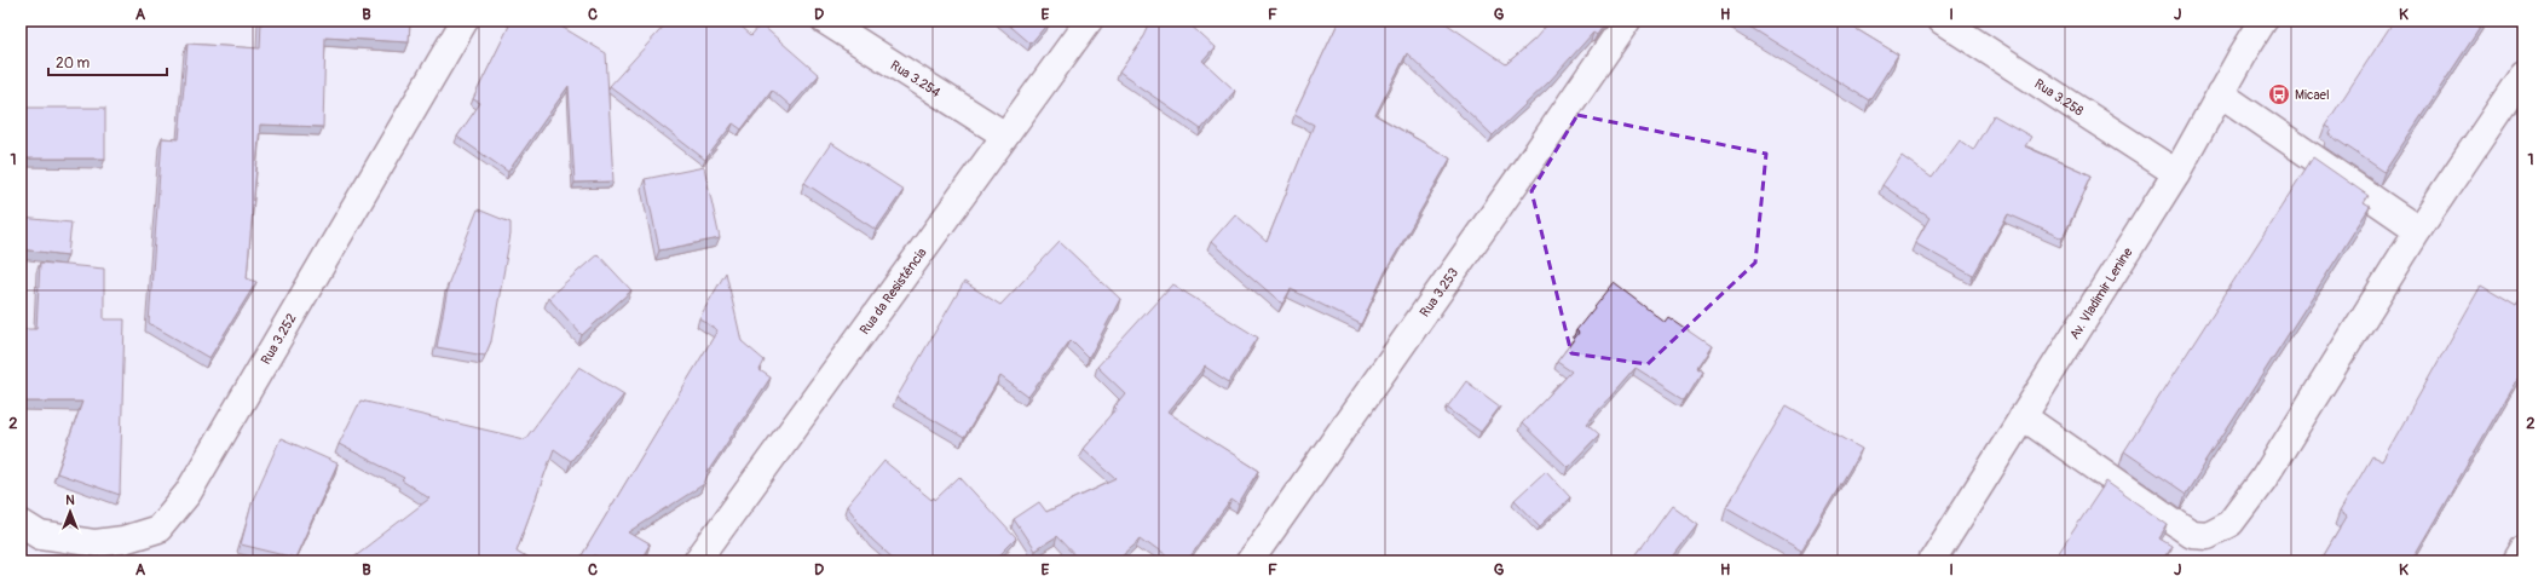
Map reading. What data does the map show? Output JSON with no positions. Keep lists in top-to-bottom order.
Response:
{
  "streets": {
    "street": [
      "Rua 3.254",
      "Rua 3.258",
      "Rua da Resistência",
      "Rua 3.253",
      "Av. Vladimir Lenine",
      "Rua 3.252"
    ]
  },
  "crossings": [
    ["Rua 3.254", "Rua da Resistência"],
    ["Rua 3.258", "Av. Vladimir Lenine"]
  ],
  "places": {
    "bus stop": ["Micael"]
  },
  "scale_bar": "20 m",
  "north": "top",
  "grid": {
    "columns": [
      "A",
      "B",
      "C",
      "D",
      "E",
      "F",
      "G",
      "H",
      "I",
      "J",
      "K"
    ],
    "rows": ["1", "2"]
  }
}
